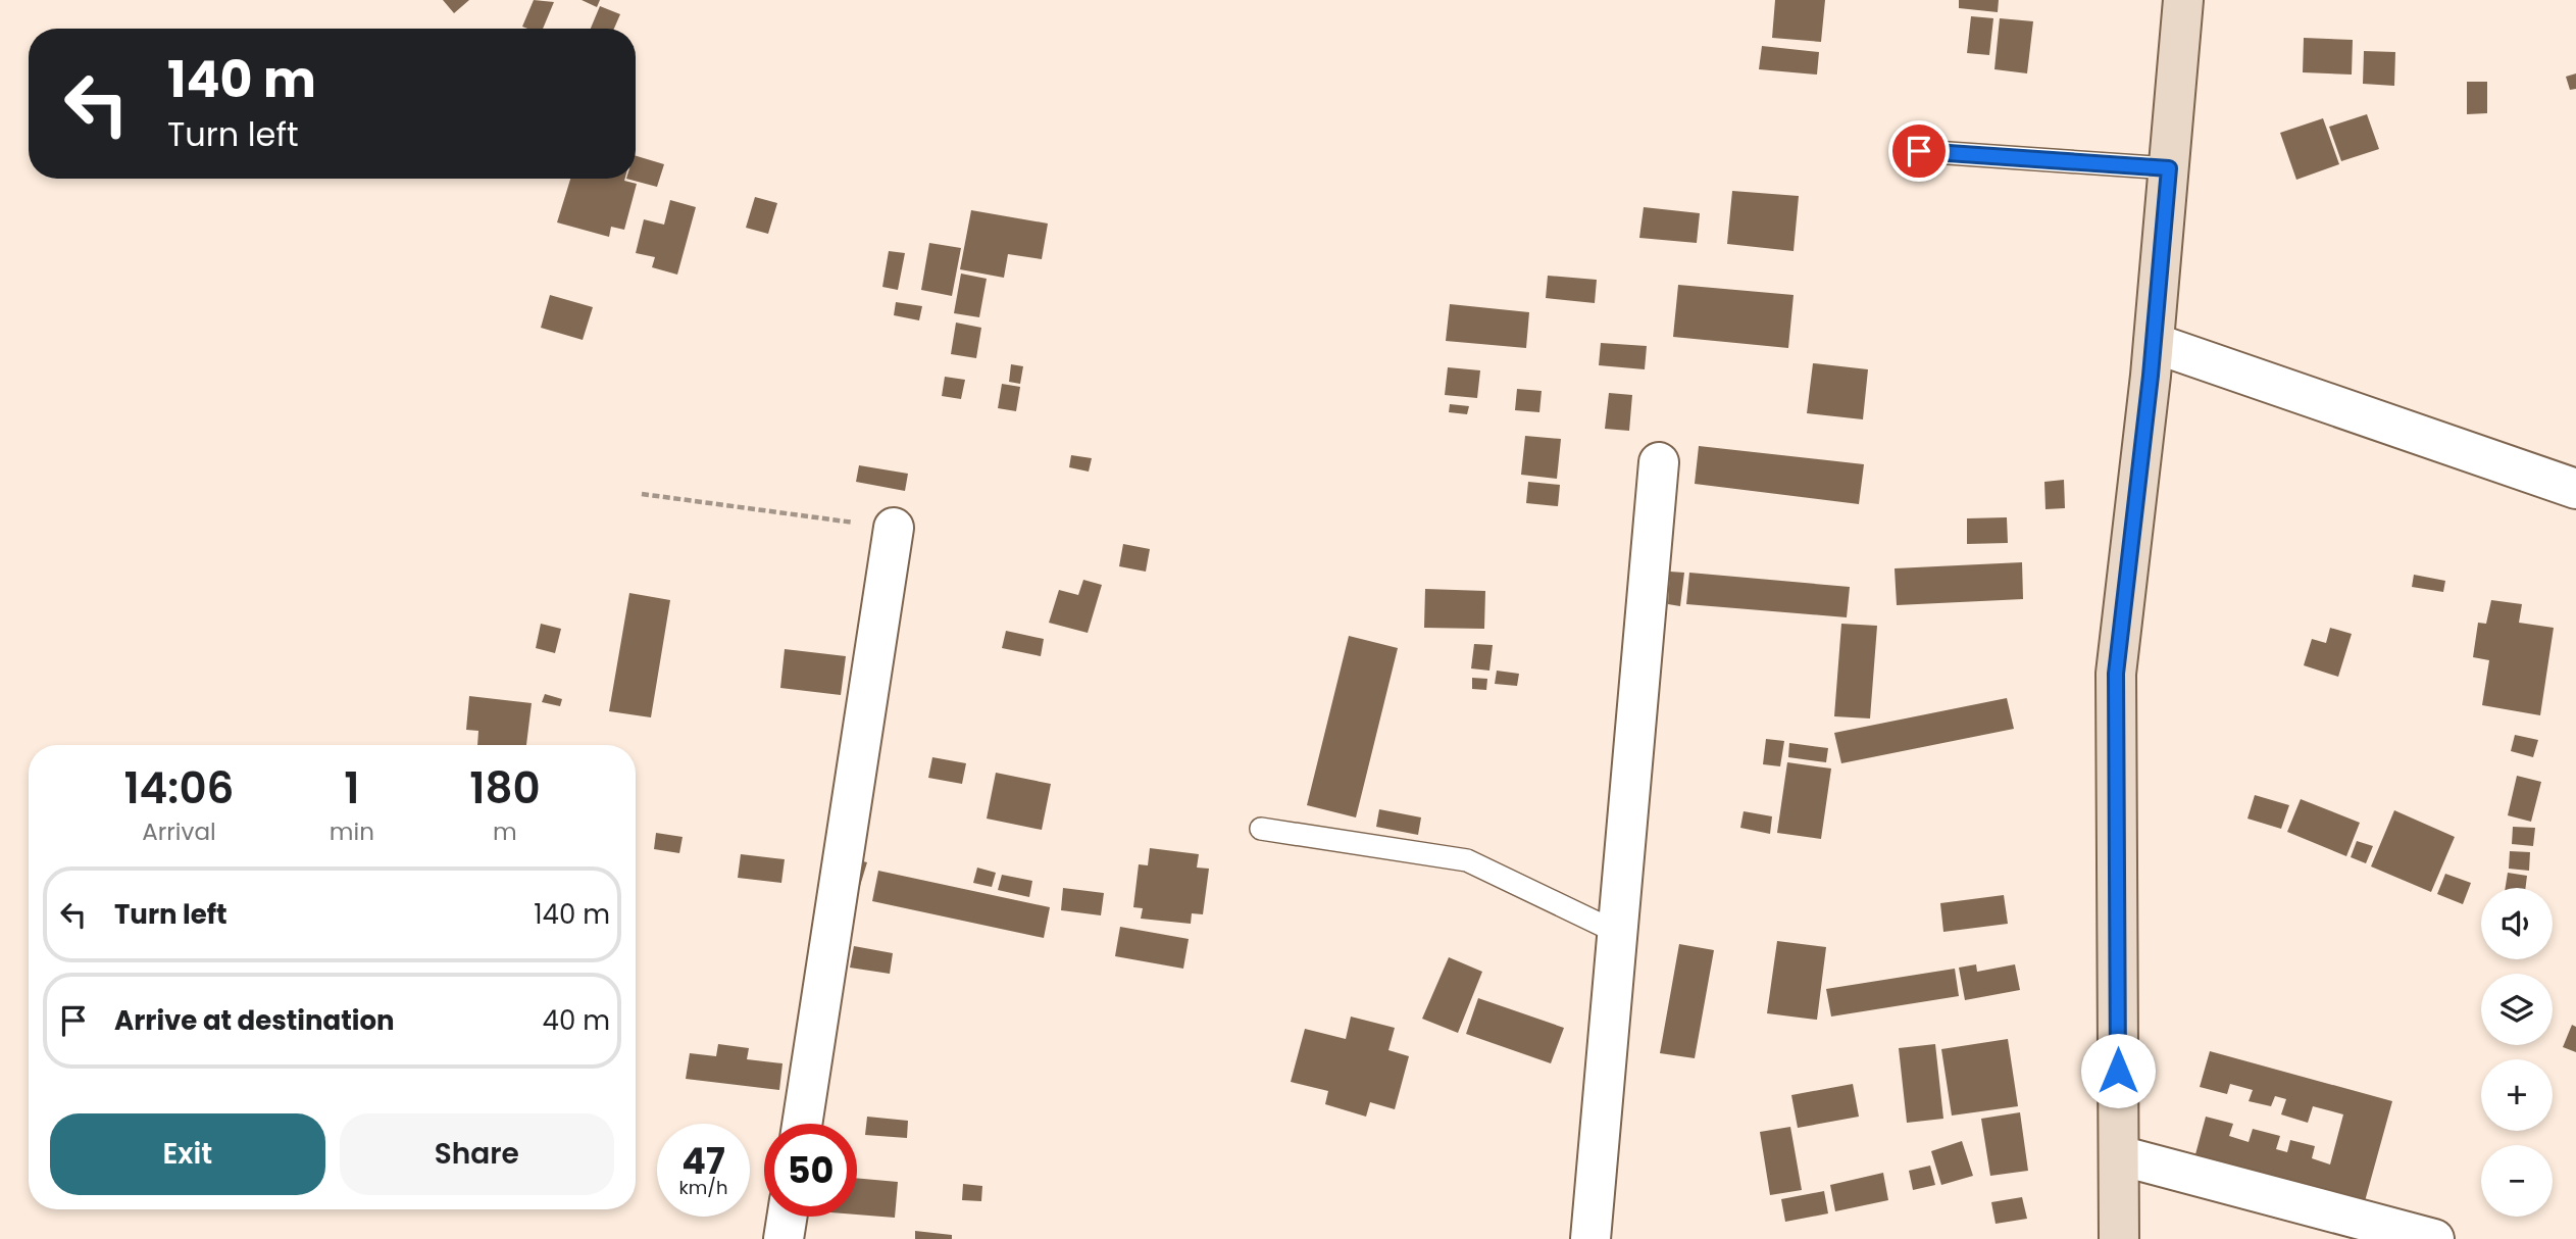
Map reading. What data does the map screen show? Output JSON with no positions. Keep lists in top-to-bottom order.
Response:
{
  "page": {
    "turn": ["140 m", "Turn left"],
    "eta": [
      "14:06",
      "Arrival",
      "1",
      "min",
      "180",
      "m"
    ],
    "list": [
      {
        "name": "Turn left",
        "value": "140 m"
      },
      {
        "name": "Arrive at destination",
        "value": "40 m"
      }
    ],
    "map_buttons": ["+", "−"],
    "buttons": ["Exit", "Share"],
    "speed": "47 km/h",
    "limit": "50"
  }
}
